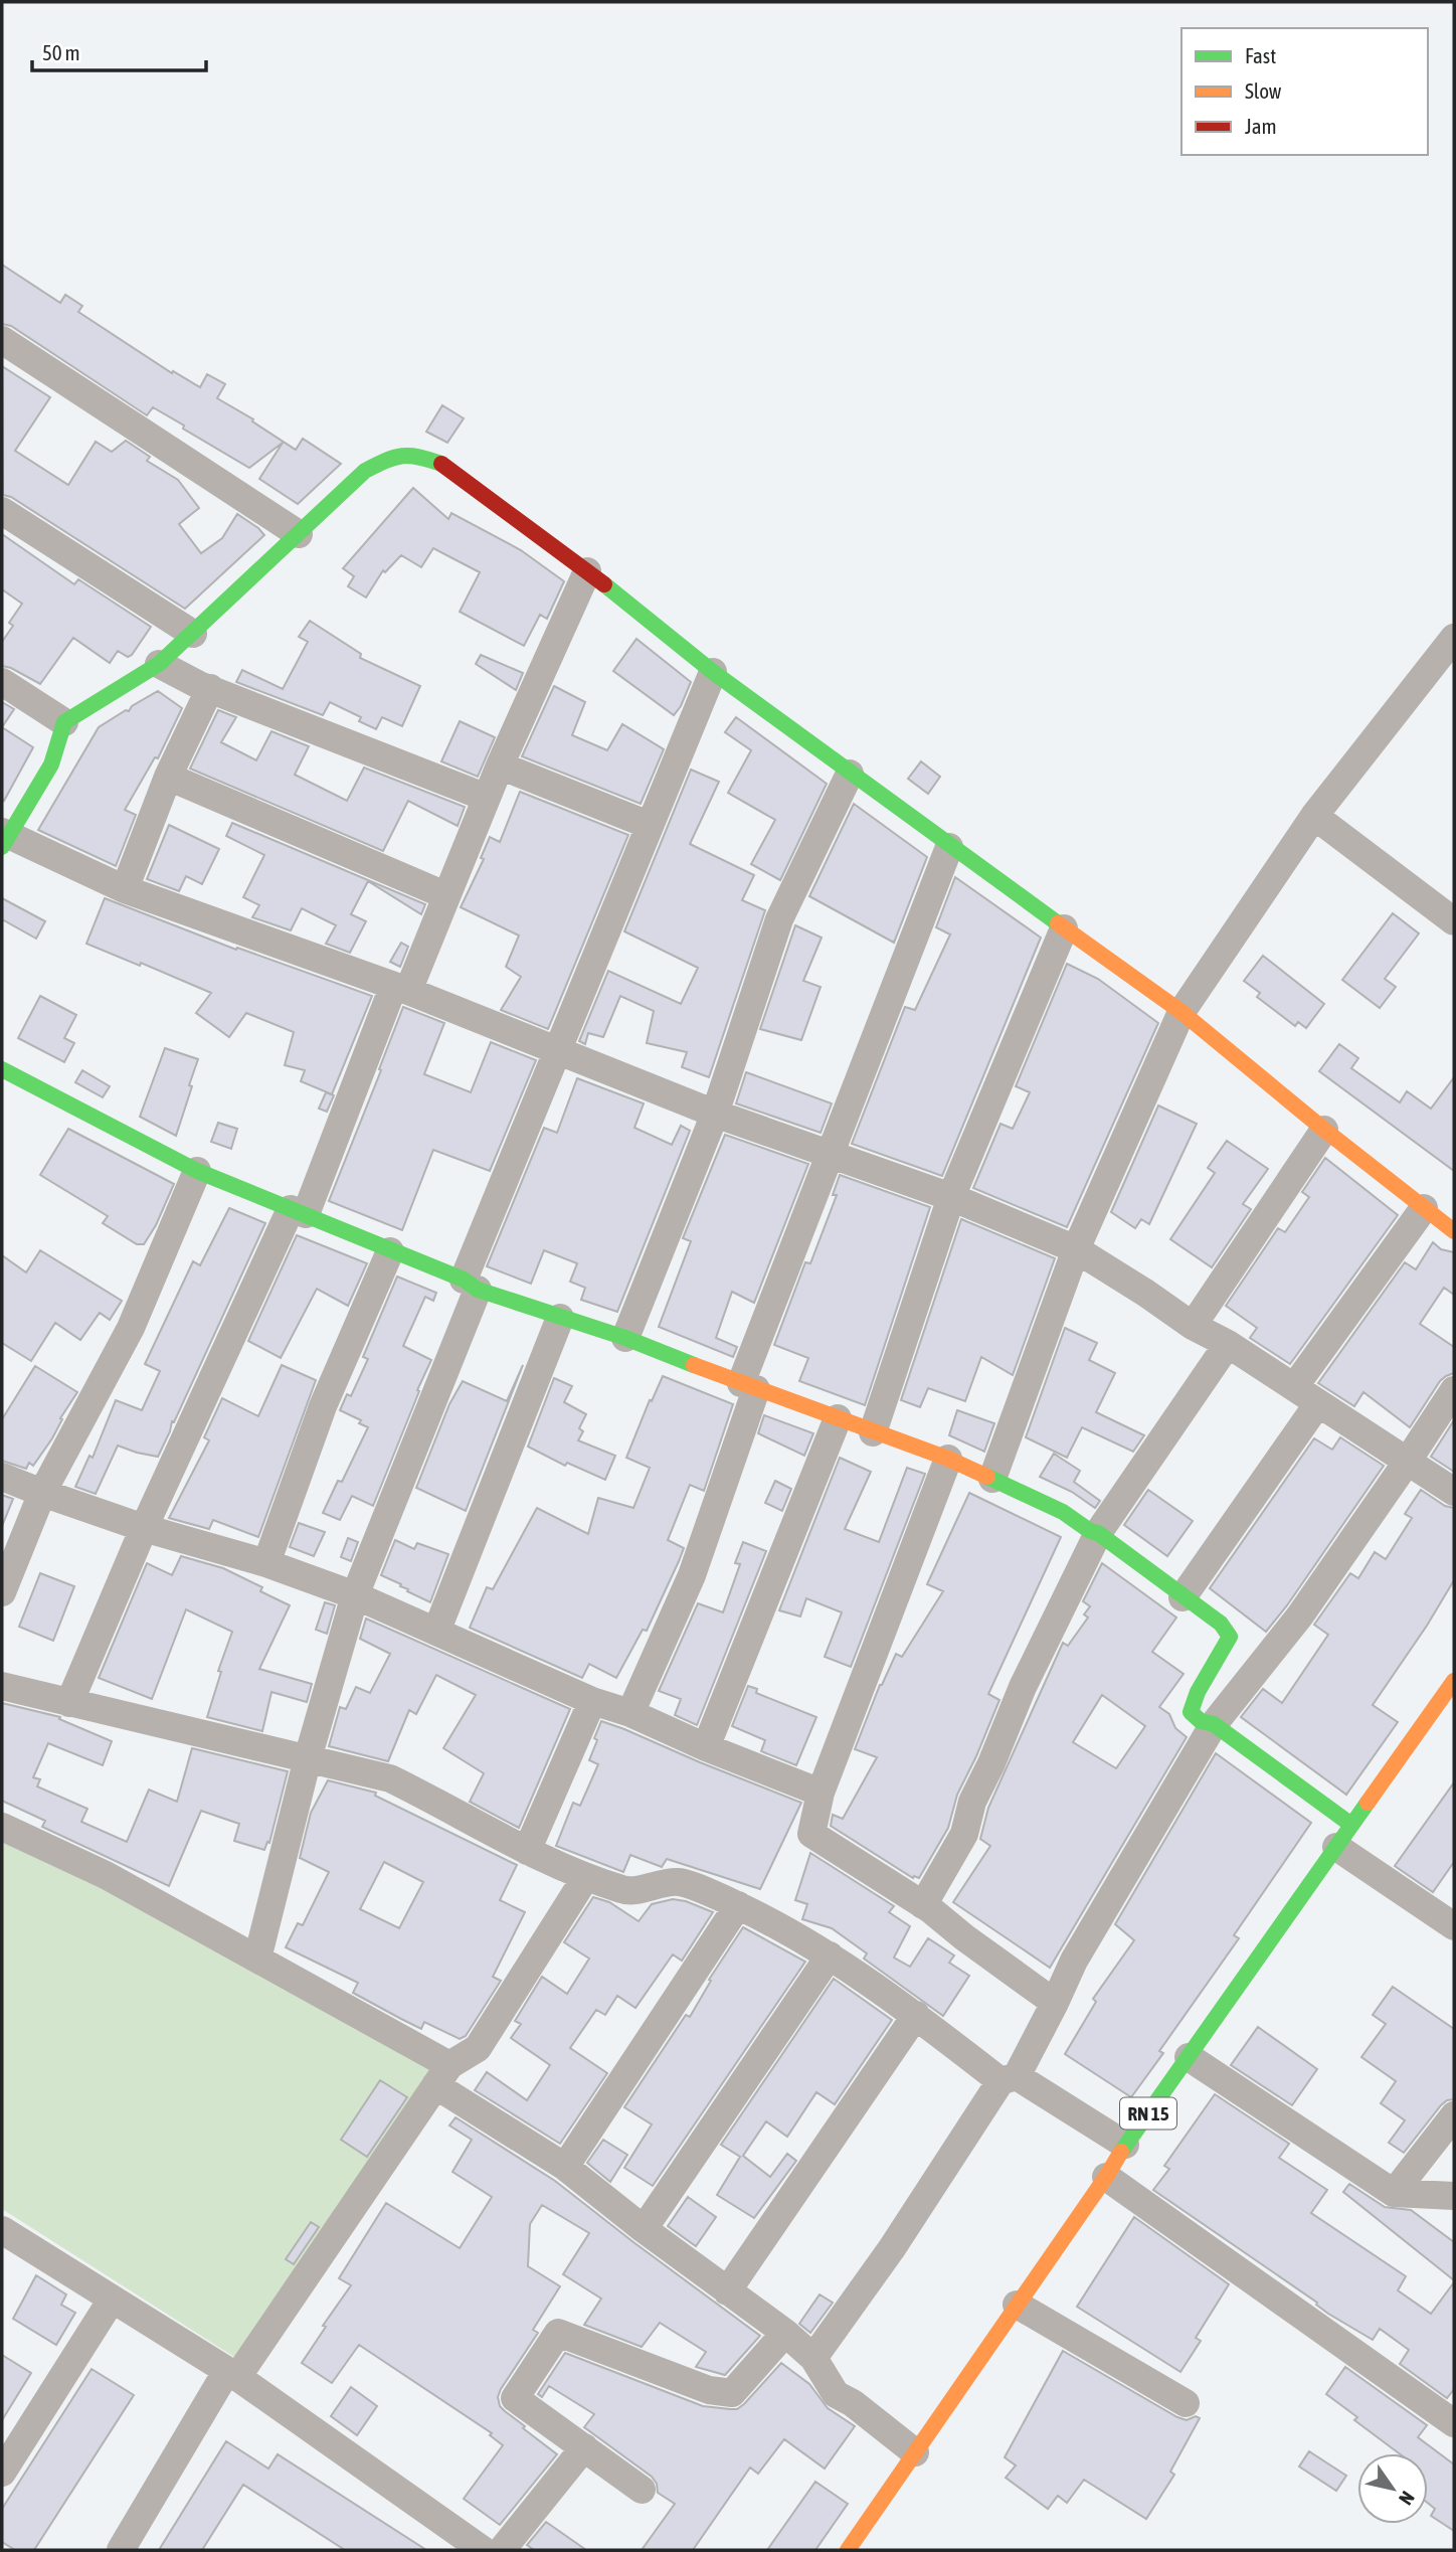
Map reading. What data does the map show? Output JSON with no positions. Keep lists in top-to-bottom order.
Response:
{
  "streets": {
    "street": ["RN 15"]
  },
  "legend": ["Fast", "Slow", "Jam"],
  "scale_bar": "50 m",
  "north": "bottom right"
}
